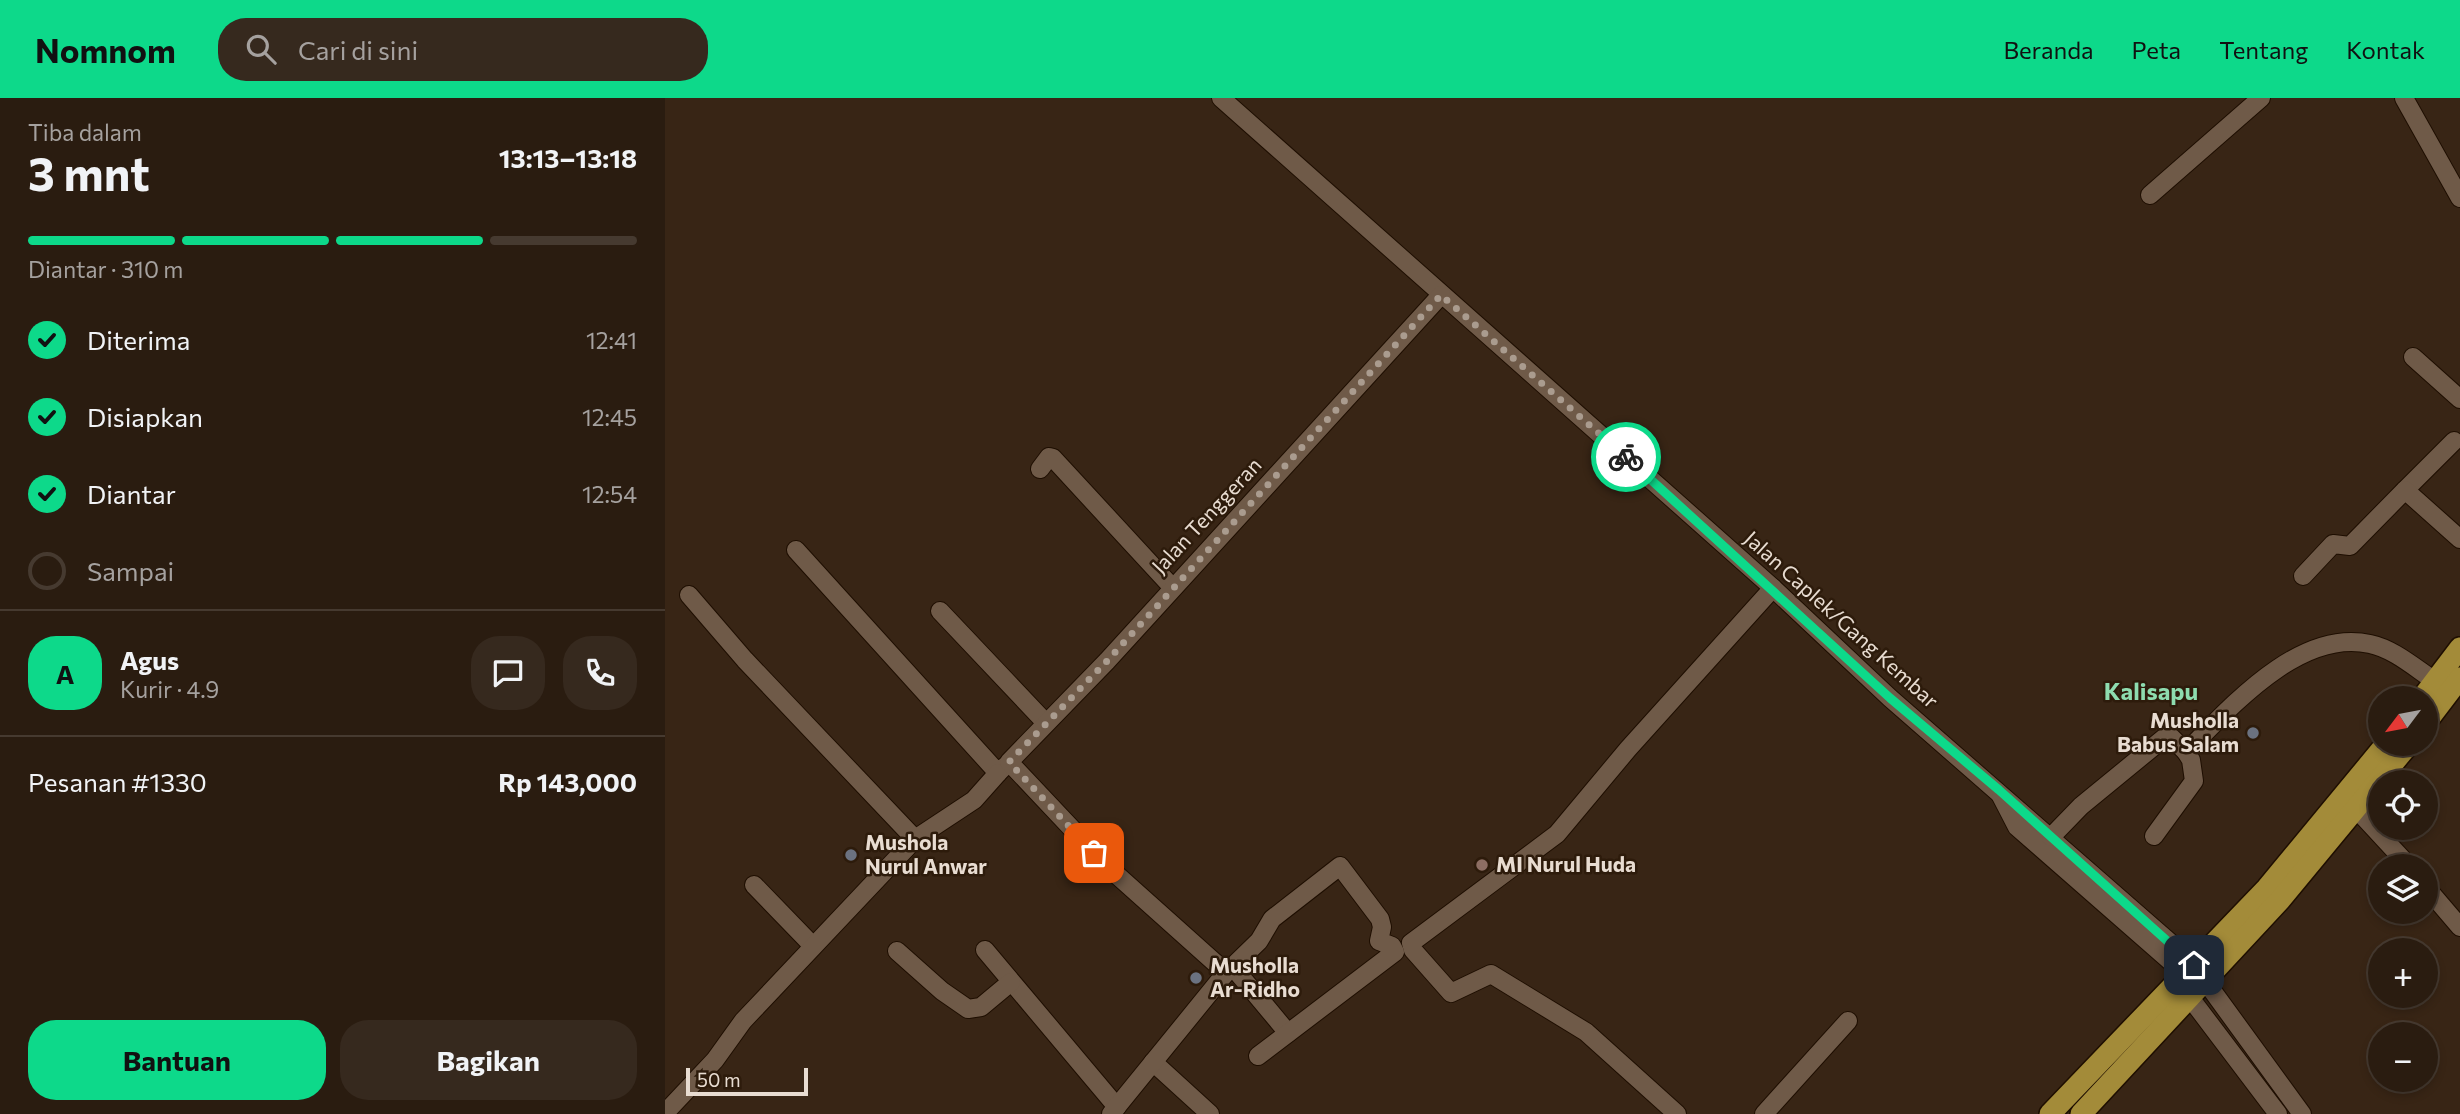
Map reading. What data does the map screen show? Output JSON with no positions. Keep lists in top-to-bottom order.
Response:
{
  "streets": {
    "street": ["Jalan Tenggeran", "Jalan Caplek/Gang Kembar"]
  },
  "crossings": [
    ["Jalan Tenggeran", "Jalan Caplek/Gang Kembar"]
  ],
  "districts": ["Kalisapu"],
  "places": [
    "Musholla Babus Salam",
    "Mushola Nurul Anwar",
    "MI Nurul Huda",
    "Musholla Ar-Ridho"
  ],
  "scale_bar": "50 m",
  "north": "bottom left",
  "page": {
    "header": "Nomnom",
    "search": "Cari di sini",
    "nav": [
      "Beranda",
      "Peta",
      "Tentang",
      "Kontak"
    ],
    "heading": ["3 mnt", "Tiba dalam", "13:13–13:18"],
    "panel": [
      "Agus",
      "Kurir · 4.9",
      "Pesanan #1330",
      "Rp 143,000"
    ],
    "bar": "Diantar · 310 m",
    "list": [
      ["Diterima", "12:41"],
      ["Disiapkan", "12:45"],
      ["Diantar", "12:54"],
      "Sampai"
    ],
    "round": "A",
    "map_buttons": ["+", "−"],
    "buttons": ["Bantuan", "Bagikan"],
    "scale": "50 m"
  }
}
